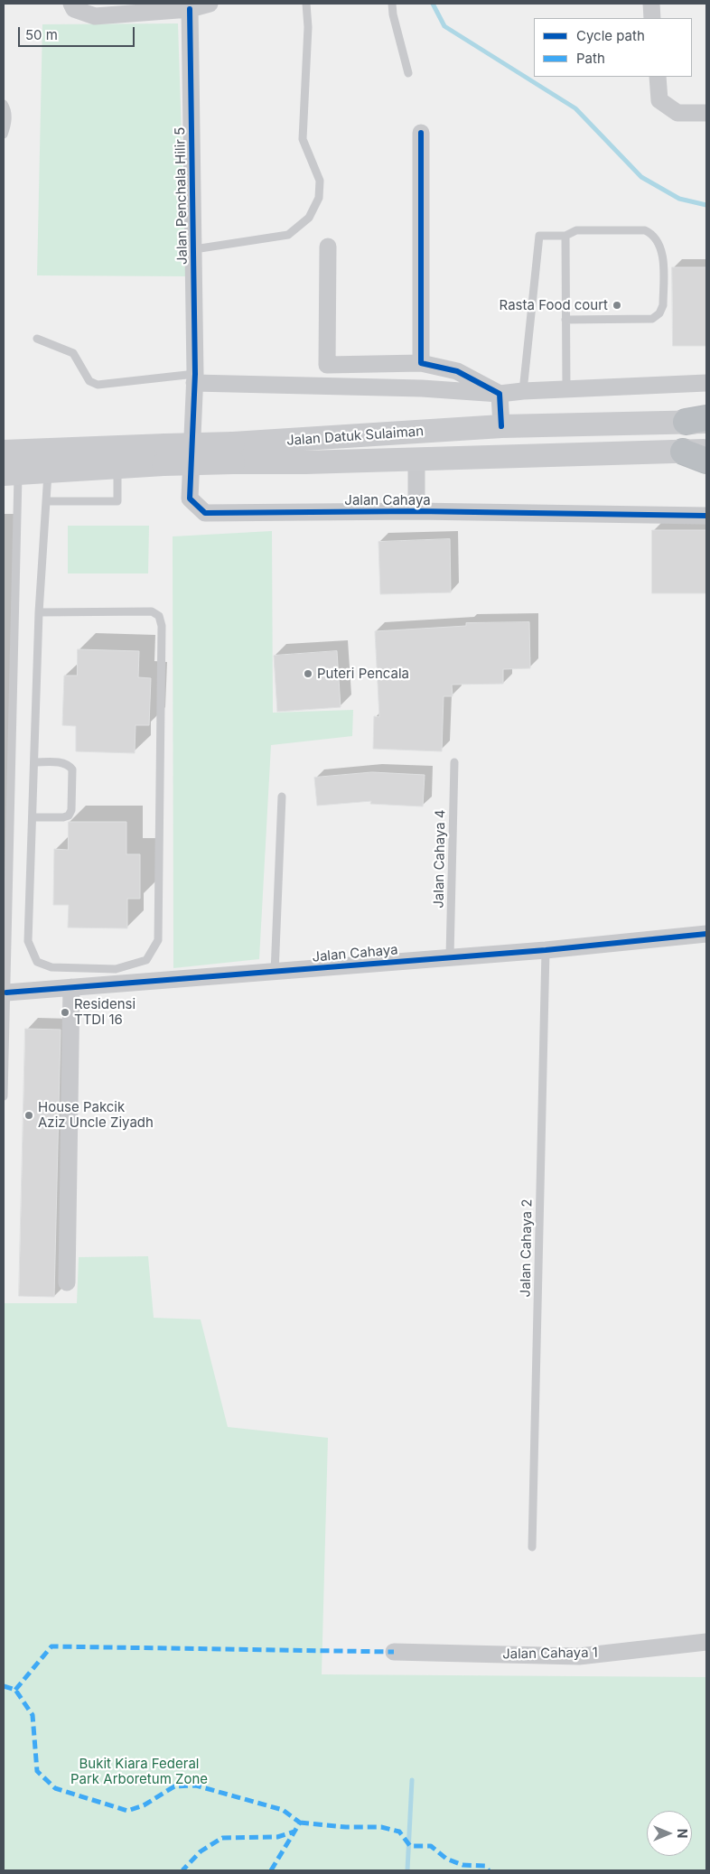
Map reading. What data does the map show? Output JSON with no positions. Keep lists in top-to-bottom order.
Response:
{
  "streets": {
    "main road": ["Jalan Datuk Sulaiman"],
    "street": ["Jalan Penchala Hilir 5", "Jalan Cahaya", "Jalan Cahaya 1"],
    "lane": ["Jalan Cahaya 4", "Jalan Cahaya 2"]
  },
  "crossings": [
    ["Jalan Penchala Hilir 5", "Jalan Cahaya"],
    ["Jalan Datuk Sulaiman", "Jalan Cahaya"],
    ["Jalan Cahaya", "Jalan Cahaya 4"],
    ["Jalan Cahaya", "Jalan Cahaya 2"]
  ],
  "parks": ["Bukit Kiara Federal Park Arboretum Zone"],
  "places": [
    "Rasta Food court",
    "Puteri Pencala",
    "Residensi TTDI 16",
    "House Pakcik Aziz Uncle Ziyadh"
  ],
  "legend": ["Cycle path", "Path"],
  "scale_bar": "50 m",
  "north": "right"
}
